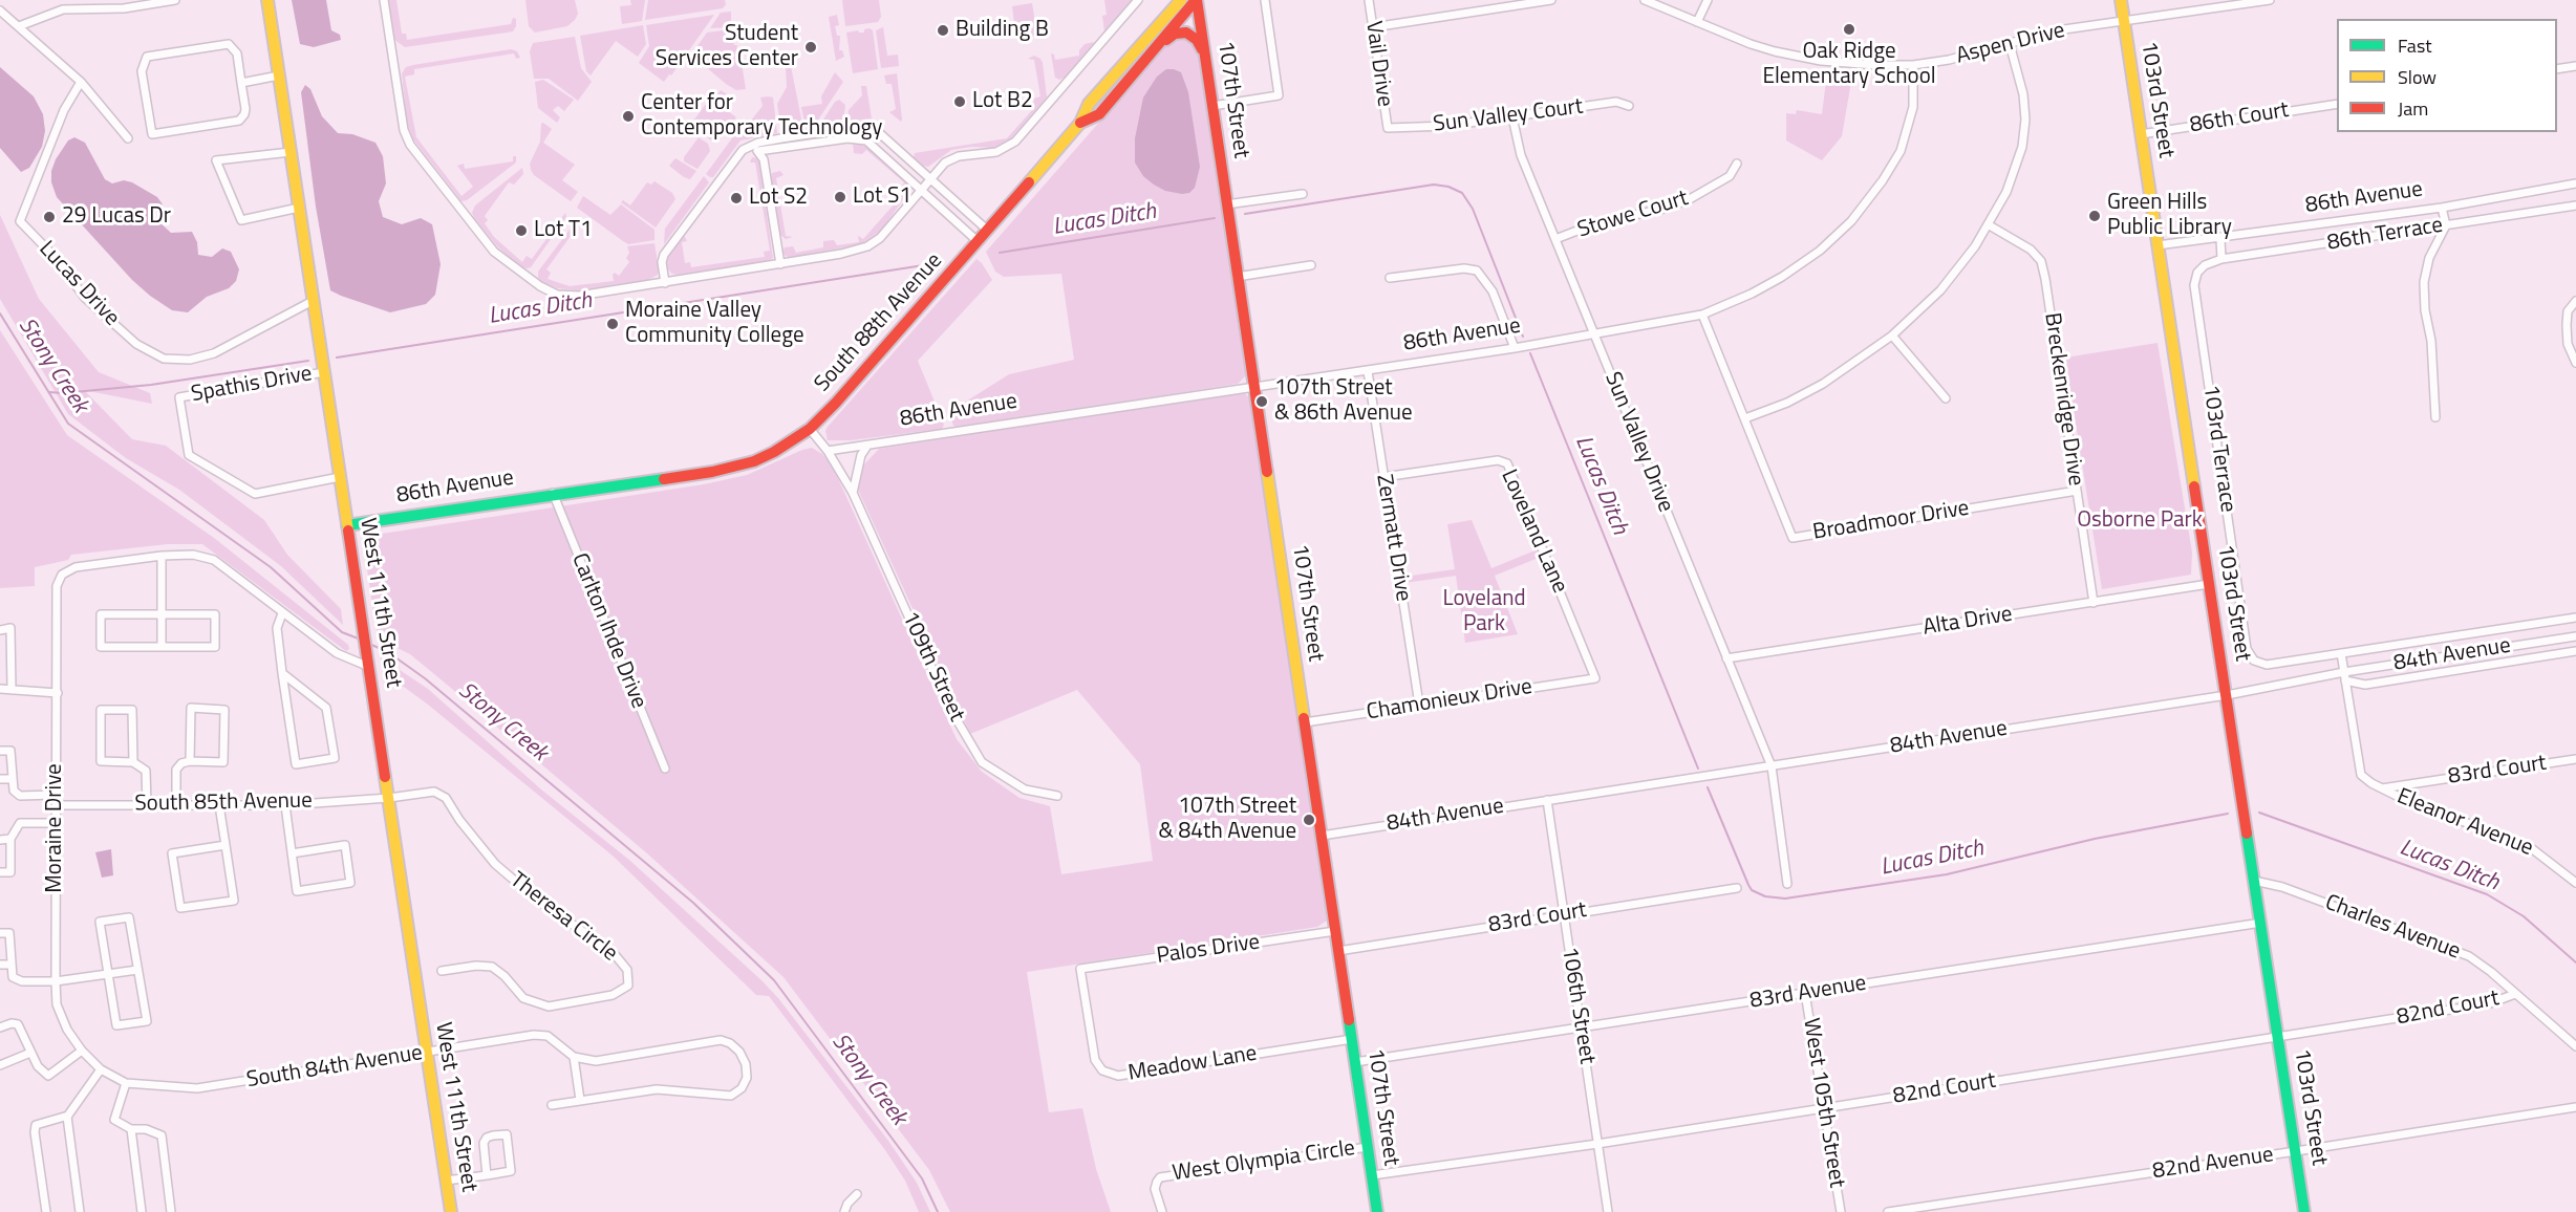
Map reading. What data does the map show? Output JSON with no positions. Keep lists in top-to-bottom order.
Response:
{
  "streets": {
    "street": [
      "Aspen Drive",
      "Vail Drive",
      "107th Street",
      "103rd Street",
      "Sun Valley Court",
      "86th Court",
      "86th Avenue",
      "Stowe Court",
      "86th Terrace",
      "Lucas Drive",
      "South 88th Avenue",
      "Spathis Drive",
      "Breckenridge Drive",
      "Sun Valley Drive",
      "103rd Terrace",
      "Broadmoor Drive",
      "Loveland Lane",
      "Zermatt Drive",
      "West 111th Street",
      "Alta Drive",
      "Carlton Ihde Drive",
      "84th Avenue",
      "109th Street",
      "Chamonieux Drive",
      "83rd Court",
      "South 85th Avenue",
      "Eleanor Avenue",
      "Moraine Drive",
      "Theresa Circle",
      "Charles Avenue",
      "Palos Drive",
      "83rd Avenue",
      "106th Street",
      "82nd Court",
      "Meadow Lane",
      "South 84th Avenue",
      "West 105th Street",
      "West Olympia Circle",
      "82nd Avenue"
    ]
  },
  "crossings": [
    ["Aspen Drive", "103rd Street"],
    ["Aspen Drive", "86th Avenue"],
    ["Vail Drive", "Sun Valley Court"],
    ["107th Street", "86th Avenue"],
    ["107th Street", "84th Avenue"],
    ["107th Street", "Chamonieux Drive"],
    ["107th Street", "83rd Court"],
    ["107th Street", "Palos Drive"],
    ["107th Street", "83rd Avenue"],
    ["107th Street", "82nd Court"],
    ["107th Street", "Meadow Lane"],
    ["107th Street", "West Olympia Circle"],
    ["103rd Street", "86th Court"],
    ["103rd Street", "86th Avenue"],
    ["103rd Street", "Alta Drive"],
    ["103rd Street", "84th Avenue"],
    ["103rd Street", "Charles Avenue"],
    ["103rd Street", "83rd Avenue"],
    ["103rd Street", "82nd Court"],
    ["103rd Street", "82nd Avenue"],
    ["Sun Valley Court", "Sun Valley Drive"],
    ["86th Avenue", "South 88th Avenue"],
    ["86th Avenue", "Sun Valley Drive"],
    ["86th Avenue", "Broadmoor Drive"],
    ["86th Avenue", "Zermatt Drive"],
    ["86th Avenue", "West 111th Street"],
    ["86th Avenue", "Carlton Ihde Drive"],
    ["86th Avenue", "109th Street"],
    ["Stowe Court", "Sun Valley Drive"],
    ["86th Terrace", "103rd Terrace"],
    ["Lucas Drive", "West 111th Street"],
    ["Spathis Drive", "West 111th Street"],
    ["Breckenridge Drive", "Broadmoor Drive"],
    ["Breckenridge Drive", "Alta Drive"],
    ["Sun Valley Drive", "Alta Drive"],
    ["Sun Valley Drive", "84th Avenue"],
    ["Loveland Lane", "Zermatt Drive"],
    ["Loveland Lane", "Chamonieux Drive"],
    ["Zermatt Drive", "Chamonieux Drive"],
    ["West 111th Street", "South 85th Avenue"],
    ["West 111th Street", "Theresa Circle"],
    ["West 111th Street", "South 84th Avenue"],
    ["84th Avenue", "106th Street"],
    ["83rd Court", "Eleanor Avenue"],
    ["83rd Court", "106th Street"],
    ["South 85th Avenue", "Moraine Drive"],
    ["South 85th Avenue", "Theresa Circle"],
    ["Moraine Drive", "South 84th Avenue"],
    ["Charles Avenue", "82nd Court"],
    ["Palos Drive", "Meadow Lane"],
    ["83rd Avenue", "106th Street"],
    ["83rd Avenue", "West 105th Street"],
    ["106th Street", "82nd Court"],
    ["82nd Court", "West 105th Street"]
  ],
  "water": ["Lucas Ditch", "Stony Creek"],
  "parks": ["Osborne Park", "Loveland Park"],
  "places": [
    "Oak Ridge Elementary School",
    "Building B",
    "Student Services Center",
    "Lot B2",
    "Center for Contemporary Technology",
    "Lot S1",
    "Lot S2",
    "Green Hills Public Library",
    "29 Lucas Dr",
    "Lot T1",
    "Moraine Valley Community College",
    "107th Street & 86th Avenue",
    "107th Street & 84th Avenue"
  ],
  "legend": ["Fast", "Slow", "Jam"]
}
